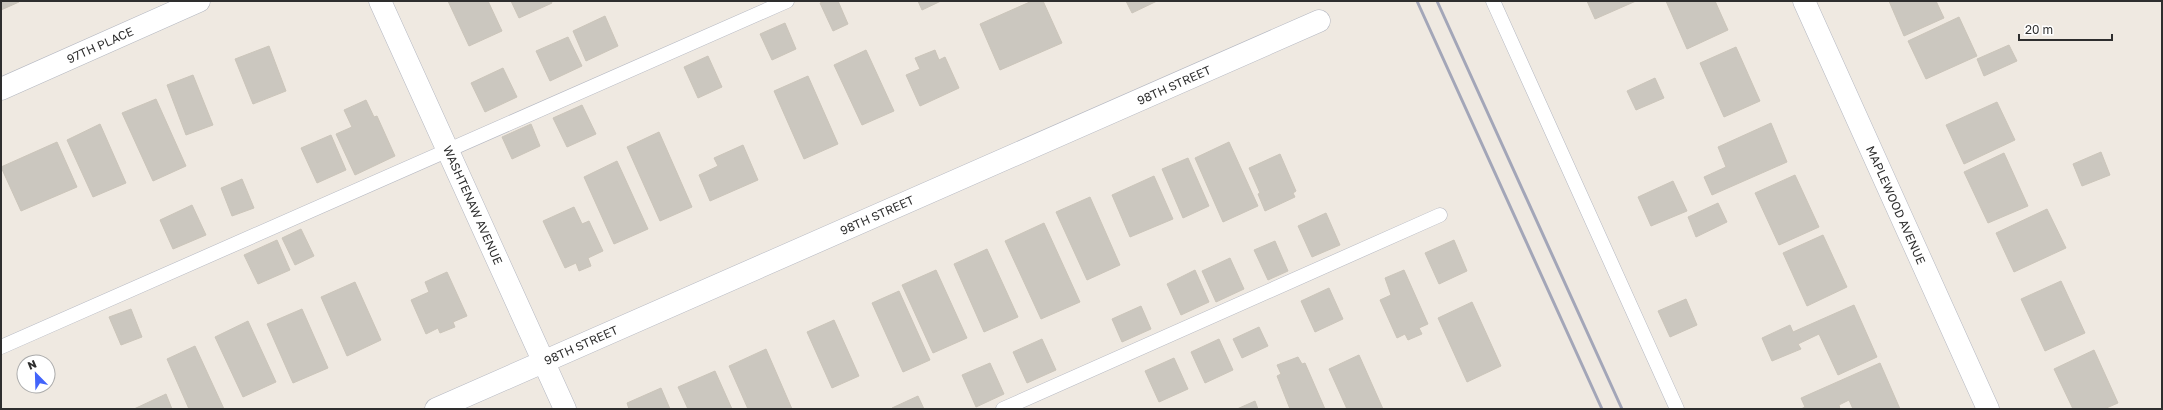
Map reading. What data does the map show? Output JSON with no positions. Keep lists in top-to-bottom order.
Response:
{
  "streets": {
    "street": [
      "97TH PLACE",
      "98TH STREET",
      "WASHTENAW AVENUE",
      "MAPLEWOOD AVENUE"
    ]
  },
  "crossings": [
    ["98TH STREET", "WASHTENAW AVENUE"]
  ],
  "scale_bar": "20 m",
  "north": "top left"
}
